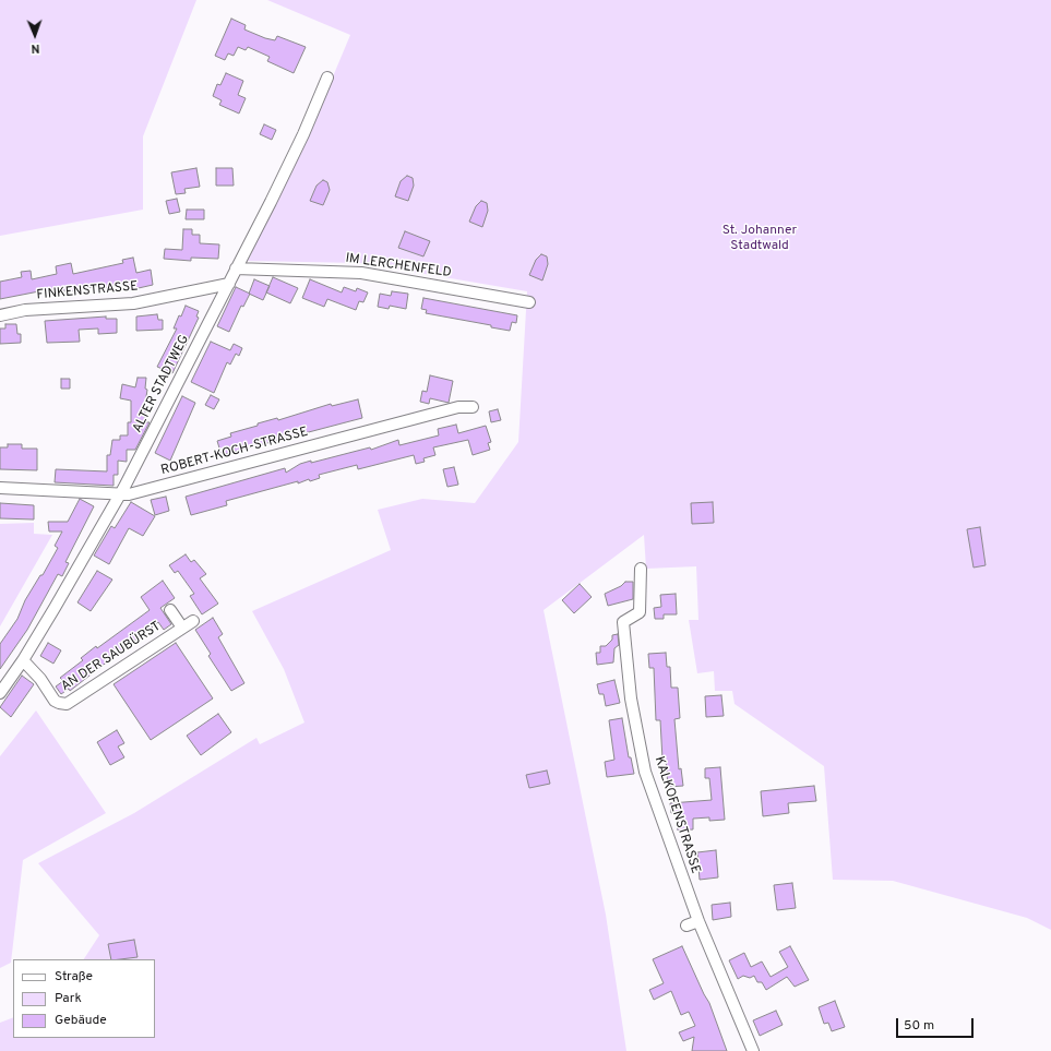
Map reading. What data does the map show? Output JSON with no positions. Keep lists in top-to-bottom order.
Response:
{
  "streets": {
    "street": [
      "IM LERCHENFELD",
      "FINKENSTRASSE",
      "ALTER STADTWEG",
      "ROBERT-KOCH-STRASSE",
      "AN DER SAUBÜRST",
      "KALKOFENSTRASSE"
    ]
  },
  "crossings": [
    ["IM LERCHENFELD", "ALTER STADTWEG"],
    ["FINKENSTRASSE", "ALTER STADTWEG"],
    ["ALTER STADTWEG", "ROBERT-KOCH-STRASSE"],
    ["ALTER STADTWEG", "AN DER SAUBÜRST"]
  ],
  "parks": ["St. Johanner Stadtwald"],
  "legend": ["Straße", "Park", "Gebäude"],
  "scale_bar": "50 m",
  "north": "bottom"
}
